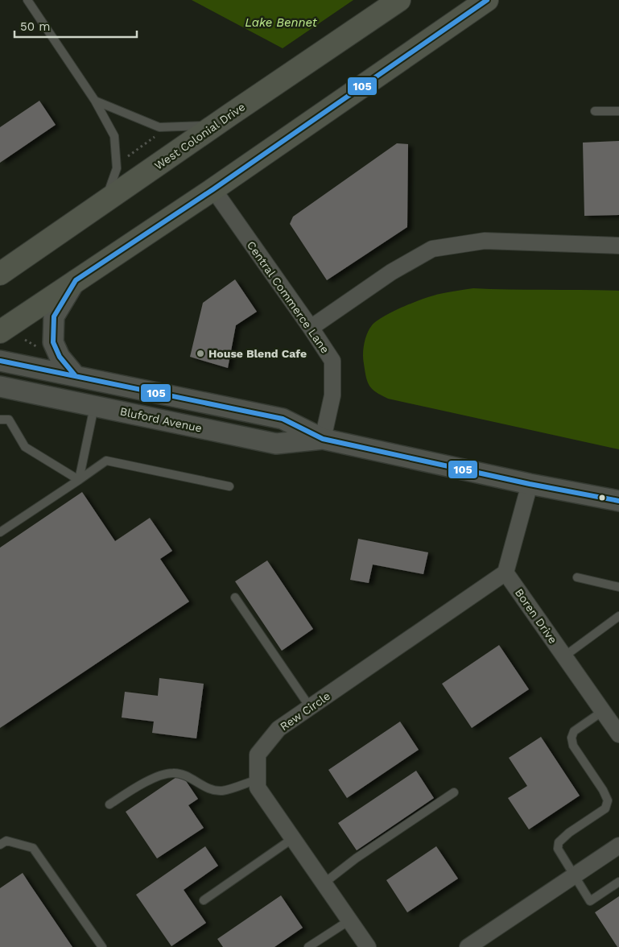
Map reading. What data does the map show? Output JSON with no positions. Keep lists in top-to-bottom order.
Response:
{
  "streets": {
    "highway": ["West Colonial Drive"],
    "street": [
      "Central Commerce Lane",
      "Bluford Avenue",
      "Boren Drive",
      "Rew Circle"
    ]
  },
  "crossings": [
    ["Central Commerce Lane", "Bluford Avenue"],
    ["Boren Drive", "Rew Circle"]
  ],
  "water": ["Lake Bennet"],
  "places": ["House Blend Cafe"],
  "lines": ["transit line 105"],
  "scale_bar": "50 m"
}
